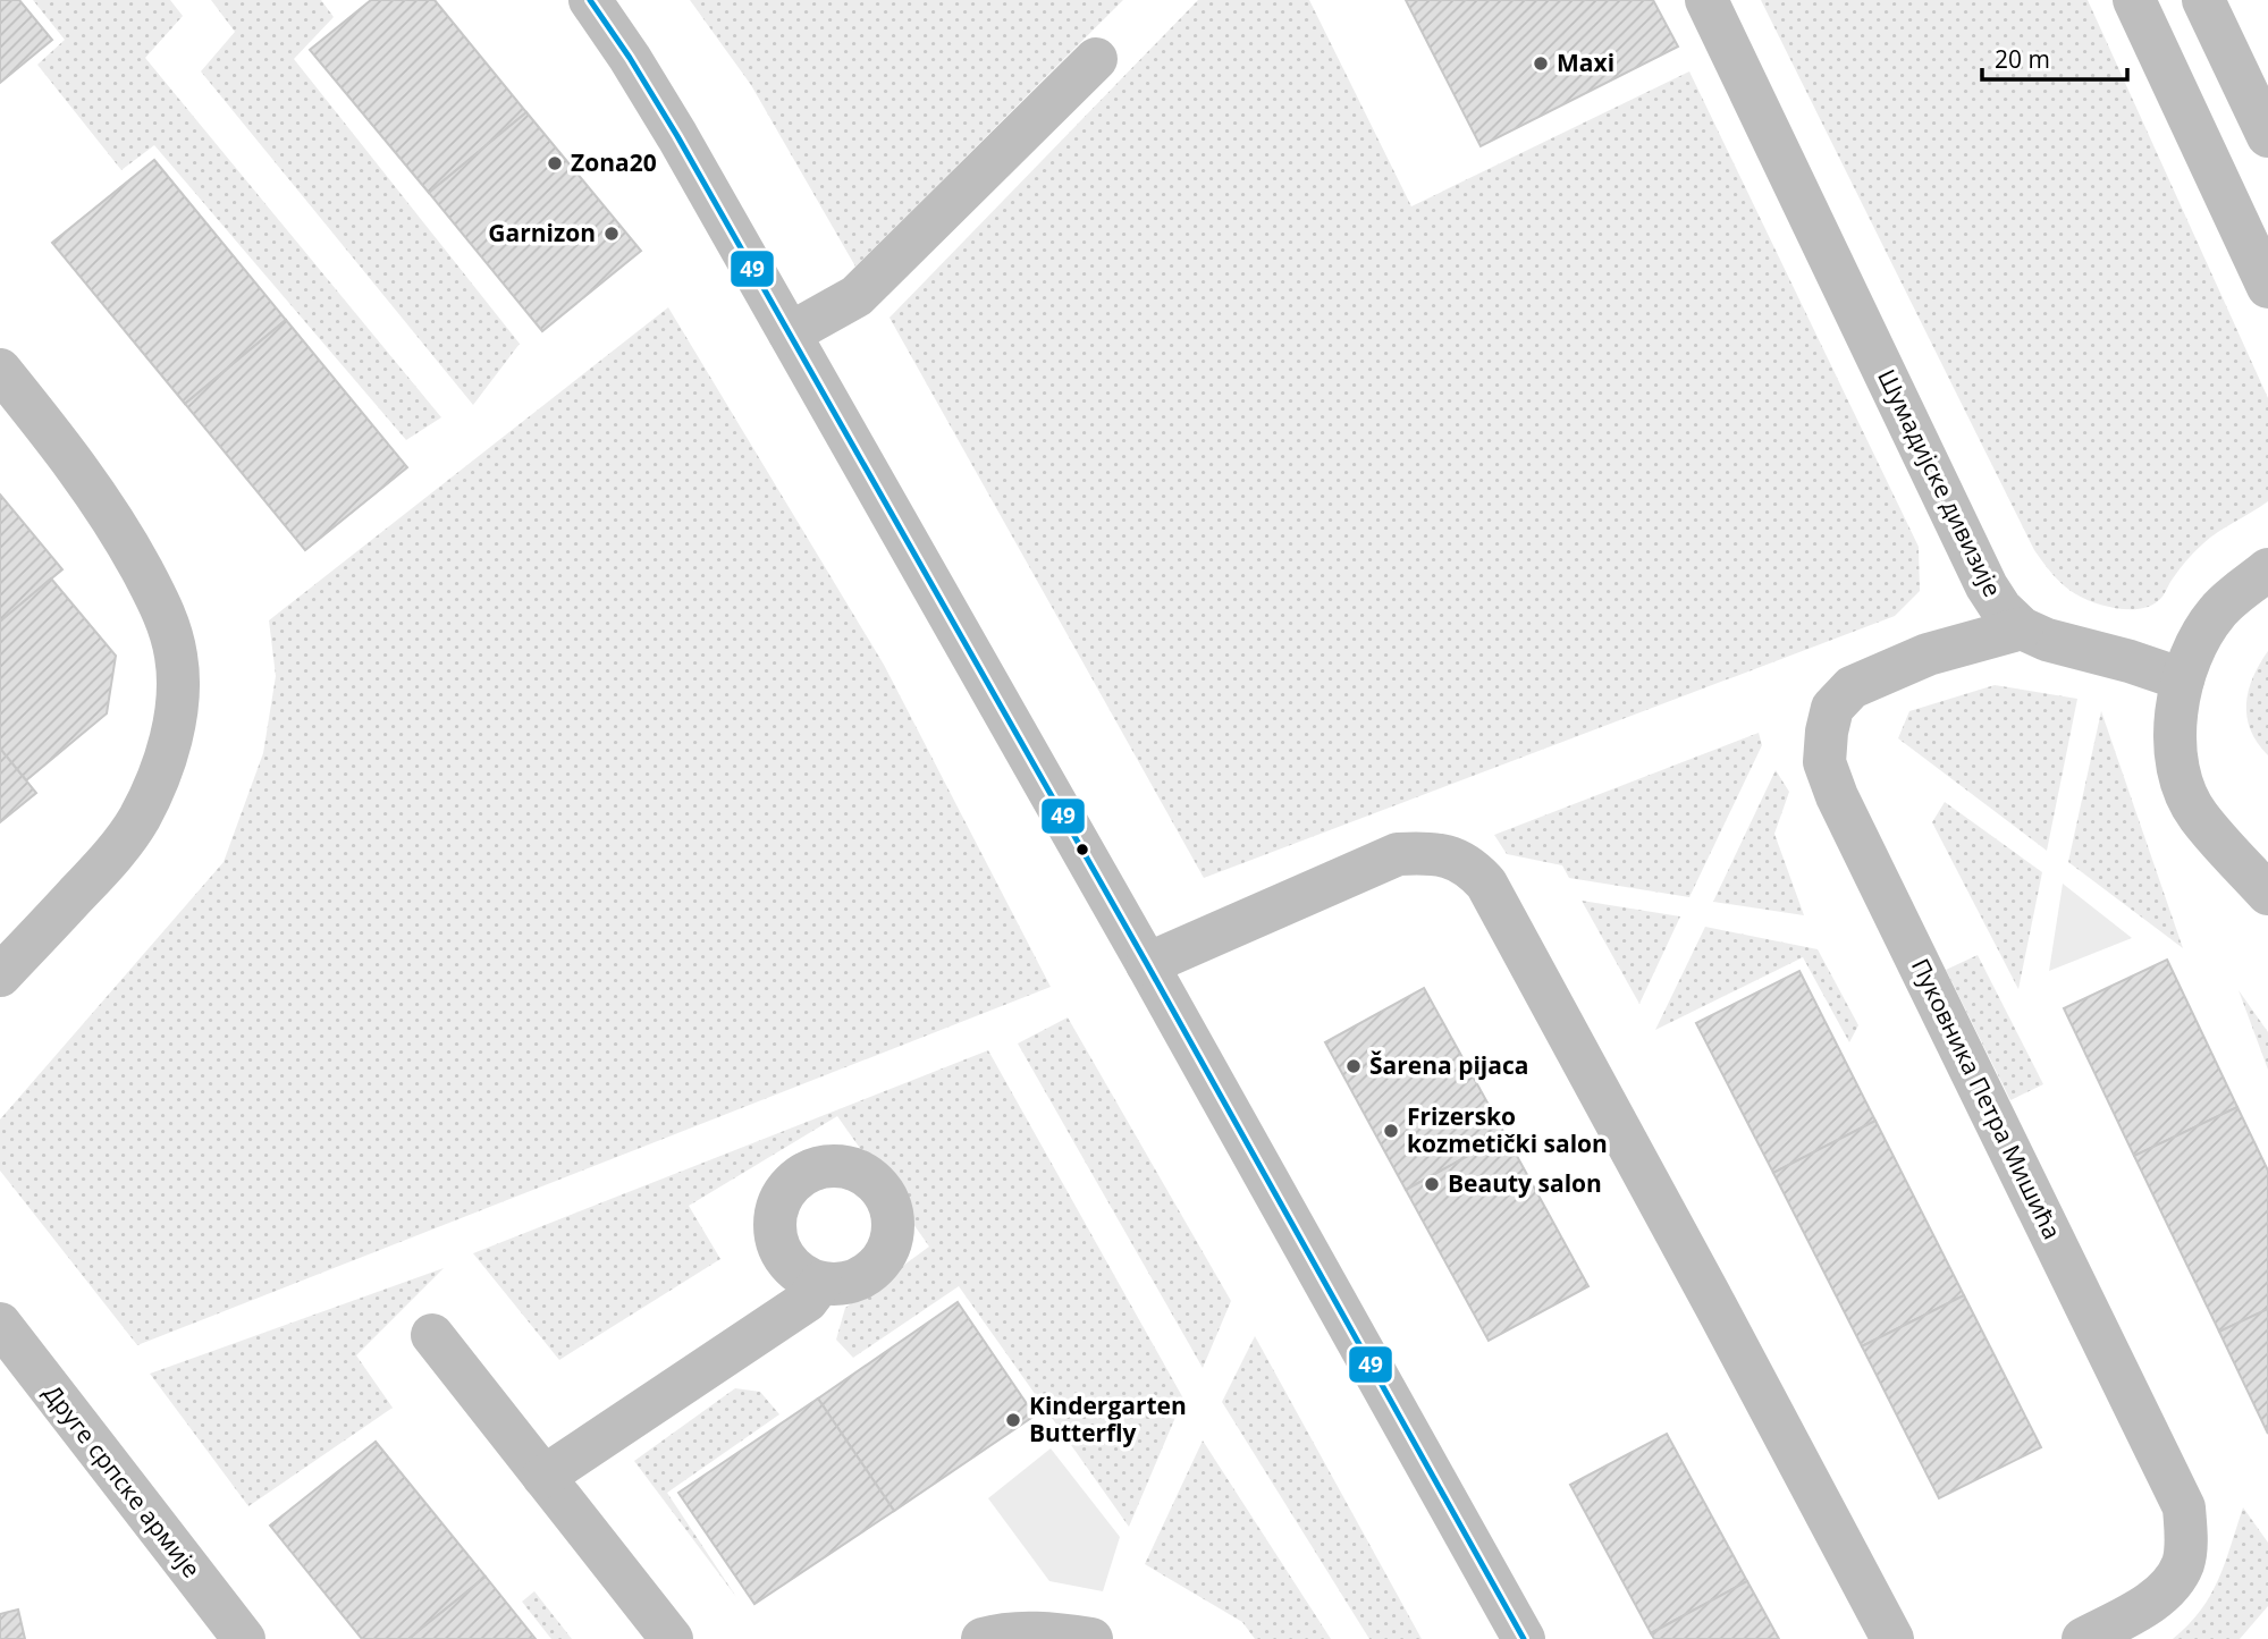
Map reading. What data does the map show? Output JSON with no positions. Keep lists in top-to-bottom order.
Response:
{
  "streets": {
    "street": ["Шумадијске дивизије", "Пуковника Петра Мишића", "Друге српске армије"]
  },
  "crossings": [
    ["Шумадијске дивизије", "Пуковника Петра Мишића"]
  ],
  "places": [
    "Maxi",
    "Zona20",
    "Garnizon",
    "Šarena pijaca",
    "Frizersko kozmetički salon",
    "Beauty salon",
    "Kindergarten Butterfly"
  ],
  "lines": ["transit line 49"],
  "scale_bar": "20 m"
}
